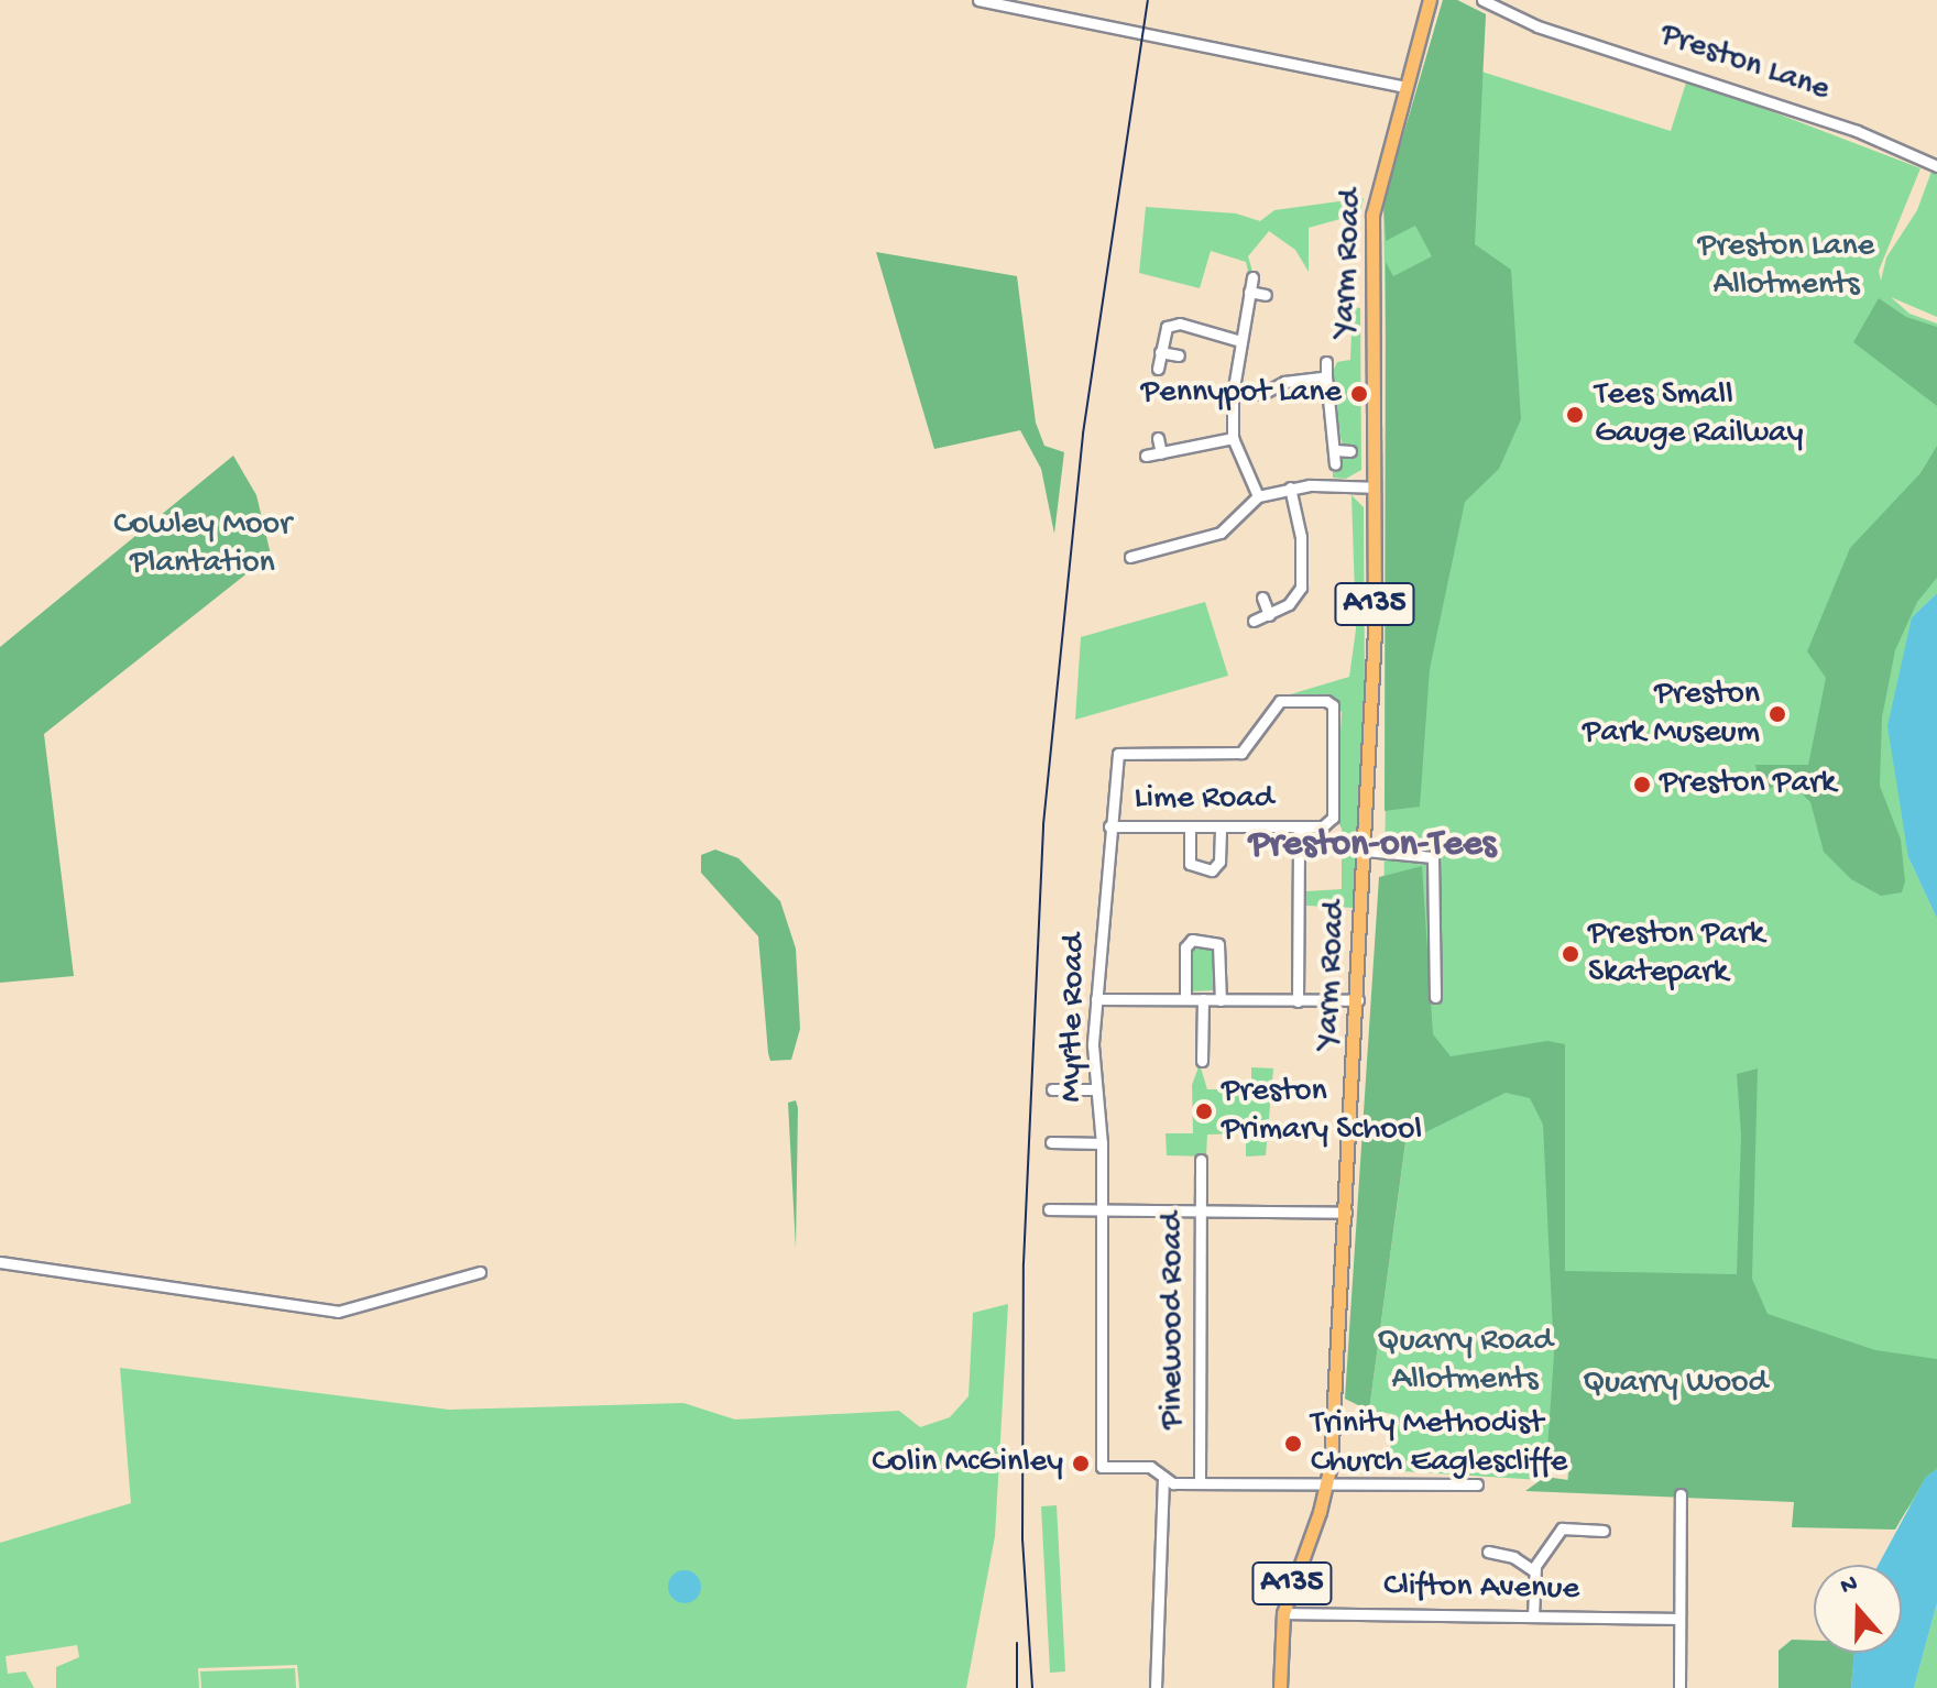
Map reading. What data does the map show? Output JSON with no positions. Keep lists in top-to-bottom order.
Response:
{
  "streets": {
    "main road": ["Yarm Road", "A135"],
    "street": [
      "Preston Lane",
      "Lime Road",
      "Myrtle Road",
      "Pinewood Road",
      "Clifton Avenue"
    ]
  },
  "crossings": [
    ["Yarm Road", "Clifton Avenue"],
    ["Lime Road", "Myrtle Road"]
  ],
  "districts": ["Preston-on-Tees"],
  "parks": [
    "Preston Lane Allotments",
    "Cowley Moor Plantation",
    "Quarry Road Allotments",
    "Quarry Wood"
  ],
  "places": [
    "Pennypot Lane",
    "Tees Small Gauge Railway",
    "Preston Park Museum",
    "Preston Park",
    "Preston Park Skatepark",
    "Preston Primary School",
    "Trinity Methodist Church Eaglescliffe",
    "Colin McGinley"
  ],
  "north": "top"
}
